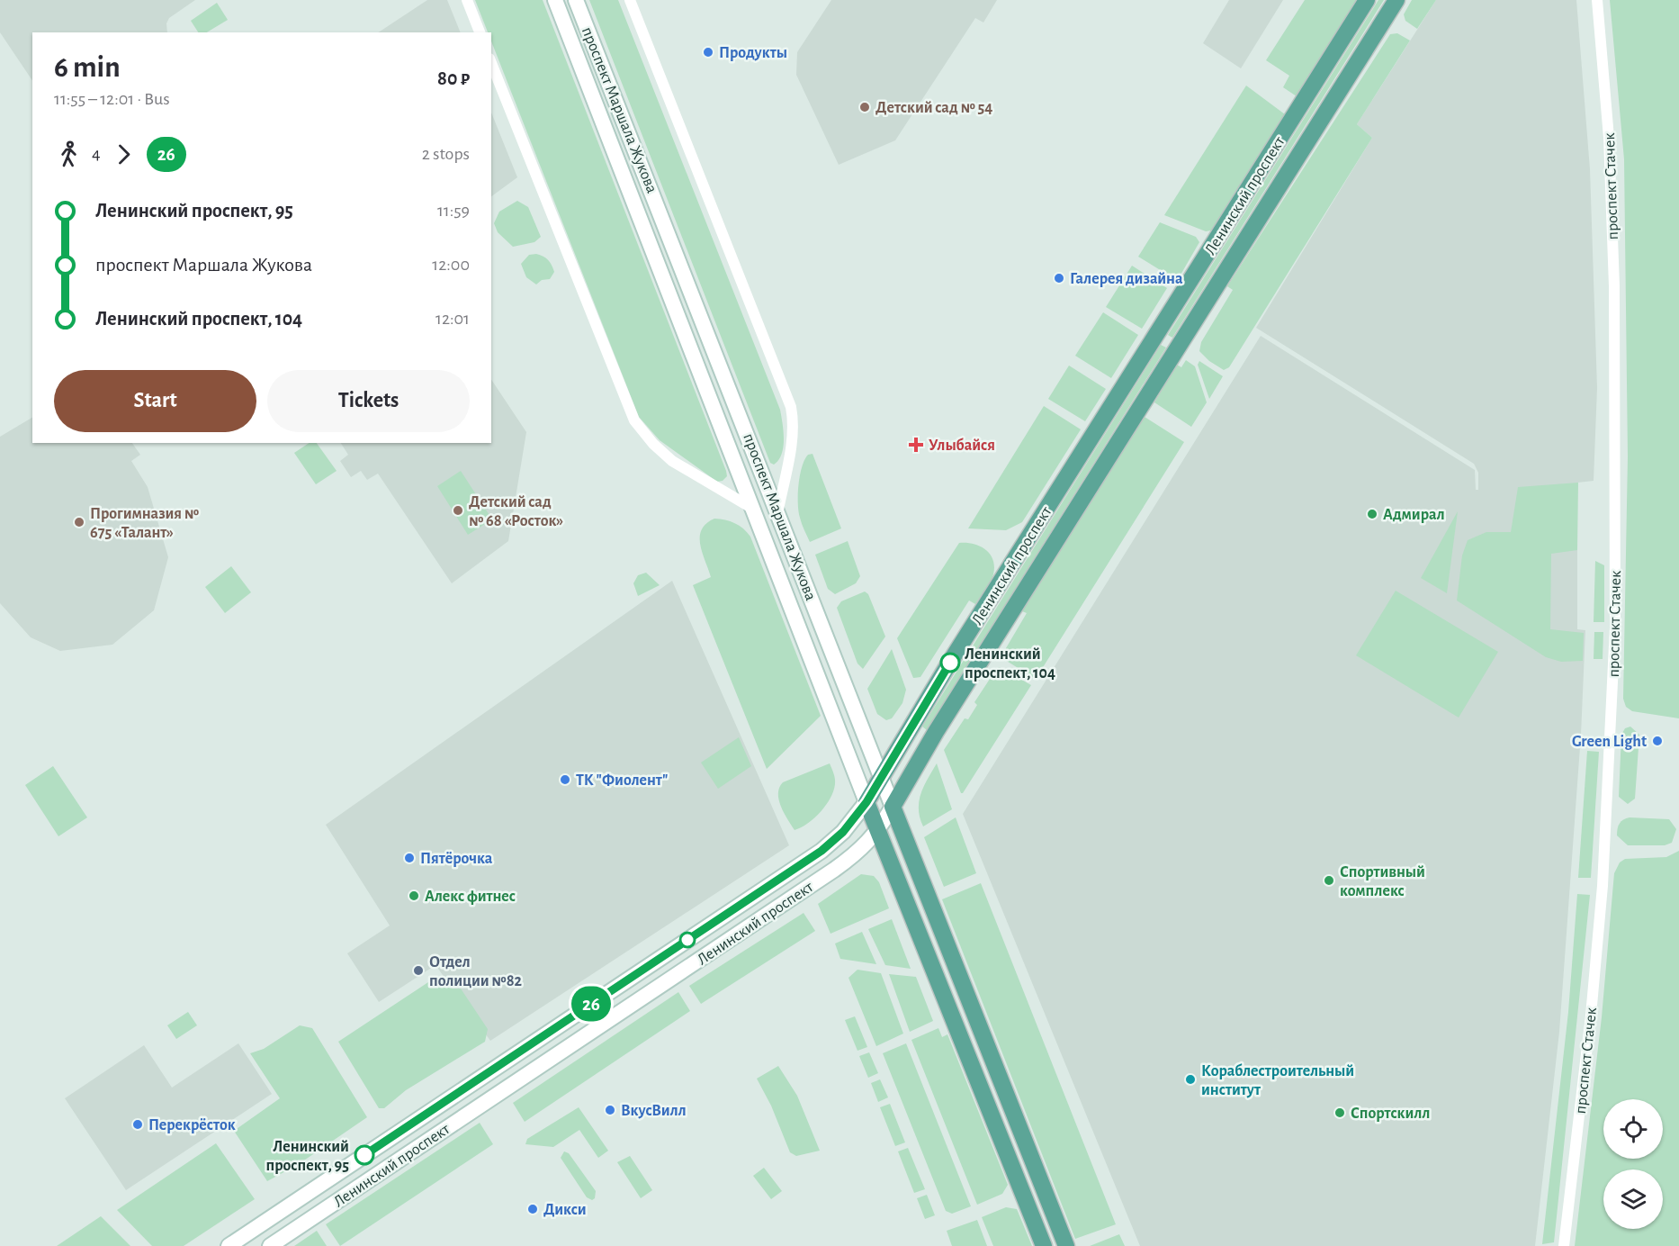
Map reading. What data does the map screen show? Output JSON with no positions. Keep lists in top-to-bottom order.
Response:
{
  "streets": {
    "main road": ["проспект Маршала Жукова", "Ленинский проспект"],
    "street": ["проспект Стачек"]
  },
  "crossings": [
    ["проспект Маршала Жукова", "Ленинский проспект"]
  ],
  "places": {
    "other": [
      "Продукты",
      "Детский сад № 54",
      "Галерея дизайна",
      "Детский сад № 68 «Росток»",
      "Адмирал",
      "Прогимназия № 675 «Талант»",
      "Ленинский проспект, 104",
      "Green Light",
      "ТК \"Фиолент\"",
      "Пятёрочка",
      "Спортивный комплекс",
      "Алекс фитнес",
      "Отдел полиции №82",
      "Кораблестроительный институт",
      "ВкусВилл",
      "Спортскилл",
      "Перекрёсток",
      "Ленинский проспект, 95",
      "Дикси"
    ],
    "health": ["Улыбайся"]
  },
  "lines": ["bus line 26"],
  "page": {
    "on_map": "26",
    "heading": ["6 min", "11:55 – 12:01 · Bus", "80 ₽"],
    "legs": ["4", "26", "2 stops"],
    "list": [
      {
        "name": "Ленинский проспект, 95",
        "value": "11:59"
      },
      {
        "name": "проспект Маршала Жукова",
        "value": "12:00"
      },
      {
        "name": "Ленинский проспект, 104",
        "value": "12:01"
      }
    ],
    "buttons": ["Start", "Tickets"]
  }
}
